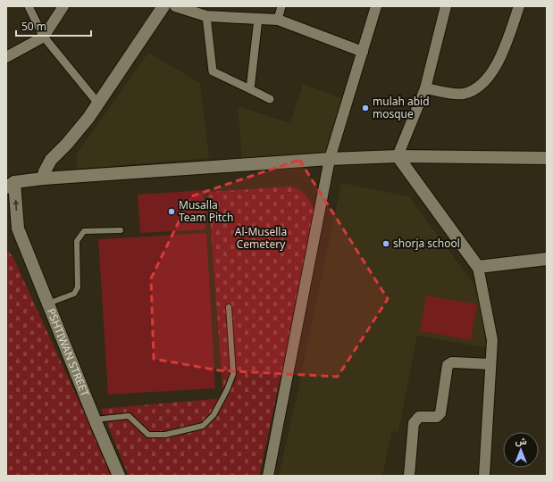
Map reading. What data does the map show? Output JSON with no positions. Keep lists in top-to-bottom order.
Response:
{
  "streets": {
    "street": ["PSHTIWAN STREET"]
  },
  "parks": ["Al-Musella Cemetery"],
  "places": ["mulah abid mosque", "Musalla Team Pitch", "shorja school"],
  "scale_bar": "50 m",
  "north": "top"
}
